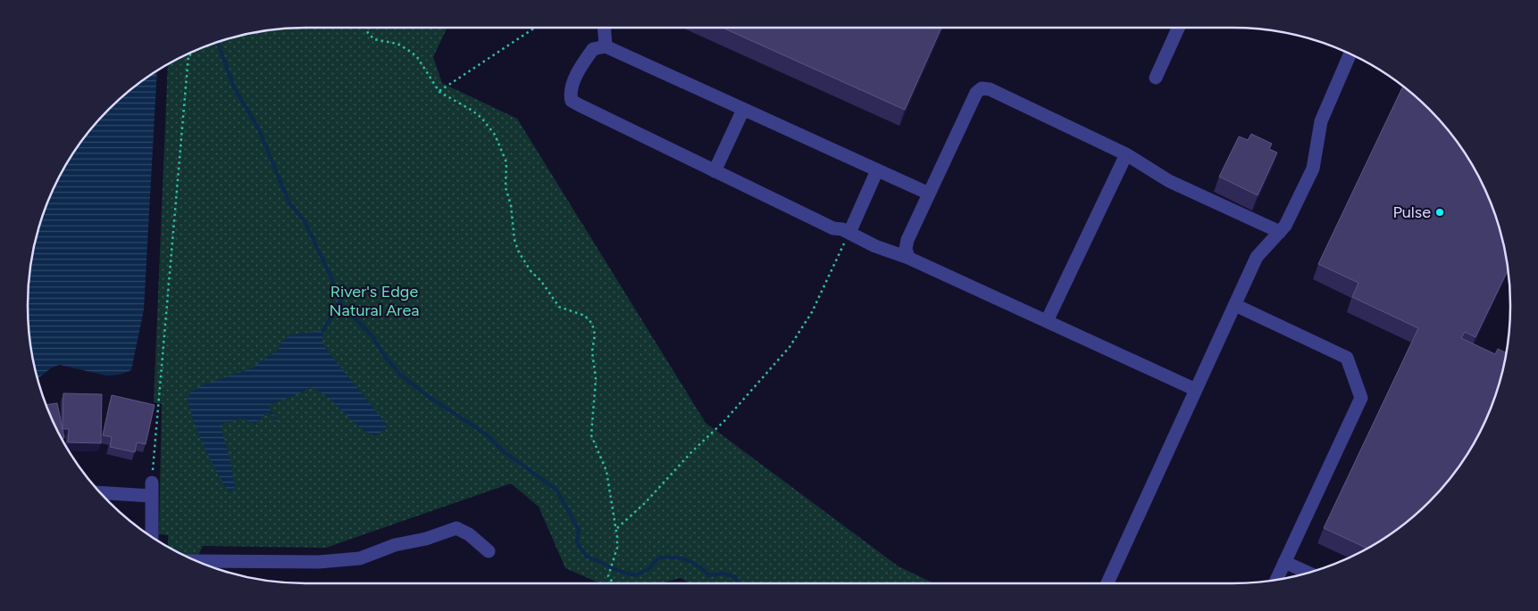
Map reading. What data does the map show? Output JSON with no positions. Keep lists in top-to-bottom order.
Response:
{
  "parks": ["River's Edge Natural Area"],
  "places": ["Pulse"]
}
